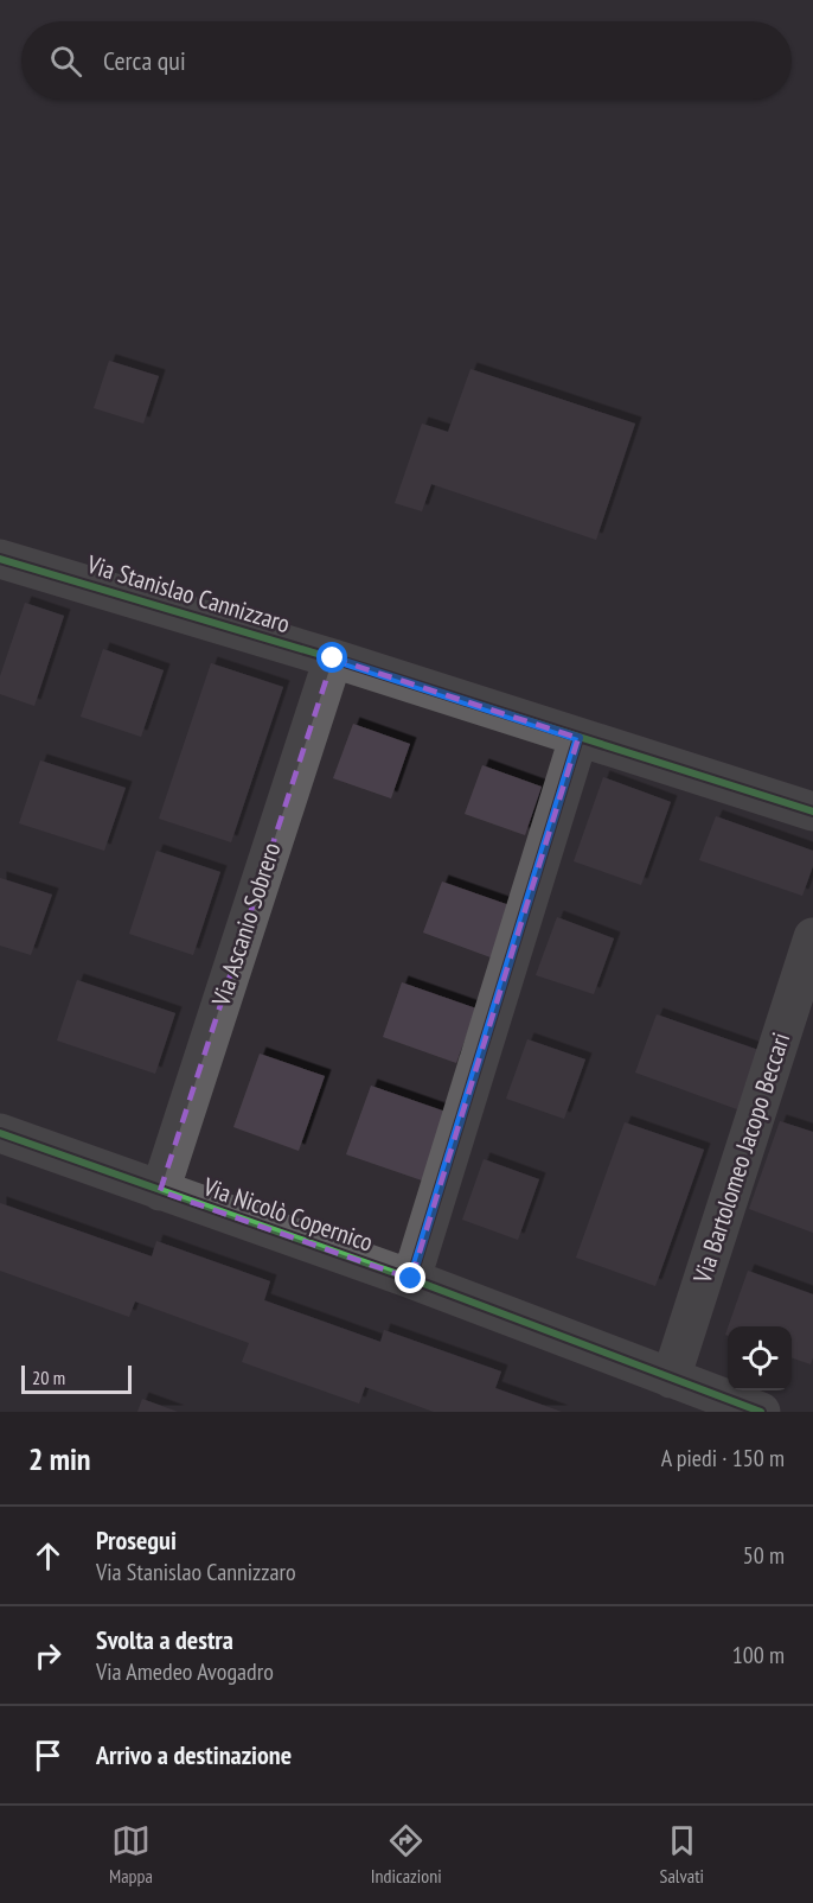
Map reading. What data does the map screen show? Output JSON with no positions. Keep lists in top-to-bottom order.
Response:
{
  "streets": {
    "street": [
      "Via Stanislao Cannizzaro",
      "Via Ascanio Sobrero",
      "Via Bartolomeo Jacopo Beccari",
      "Via Nicolò Copernico"
    ]
  },
  "crossings": [
    ["Via Stanislao Cannizzaro", "Via Ascanio Sobrero"],
    ["Via Ascanio Sobrero", "Via Nicolò Copernico"],
    ["Via Bartolomeo Jacopo Beccari", "Via Nicolò Copernico"]
  ],
  "scale_bar": "20 m",
  "page": {
    "search": "Cerca qui",
    "scale": "20 m",
    "heading": ["2 min", "A piedi · 150 m"],
    "list": [
      ["Prosegui", "Via Stanislao Cannizzaro", "50 m"],
      ["Svolta a destra", "Via Amedeo Avogadro", "100 m"],
      "Arrivo a destinazione"
    ],
    "nav": ["Mappa", "Indicazioni", "Salvati"]
  }
}
